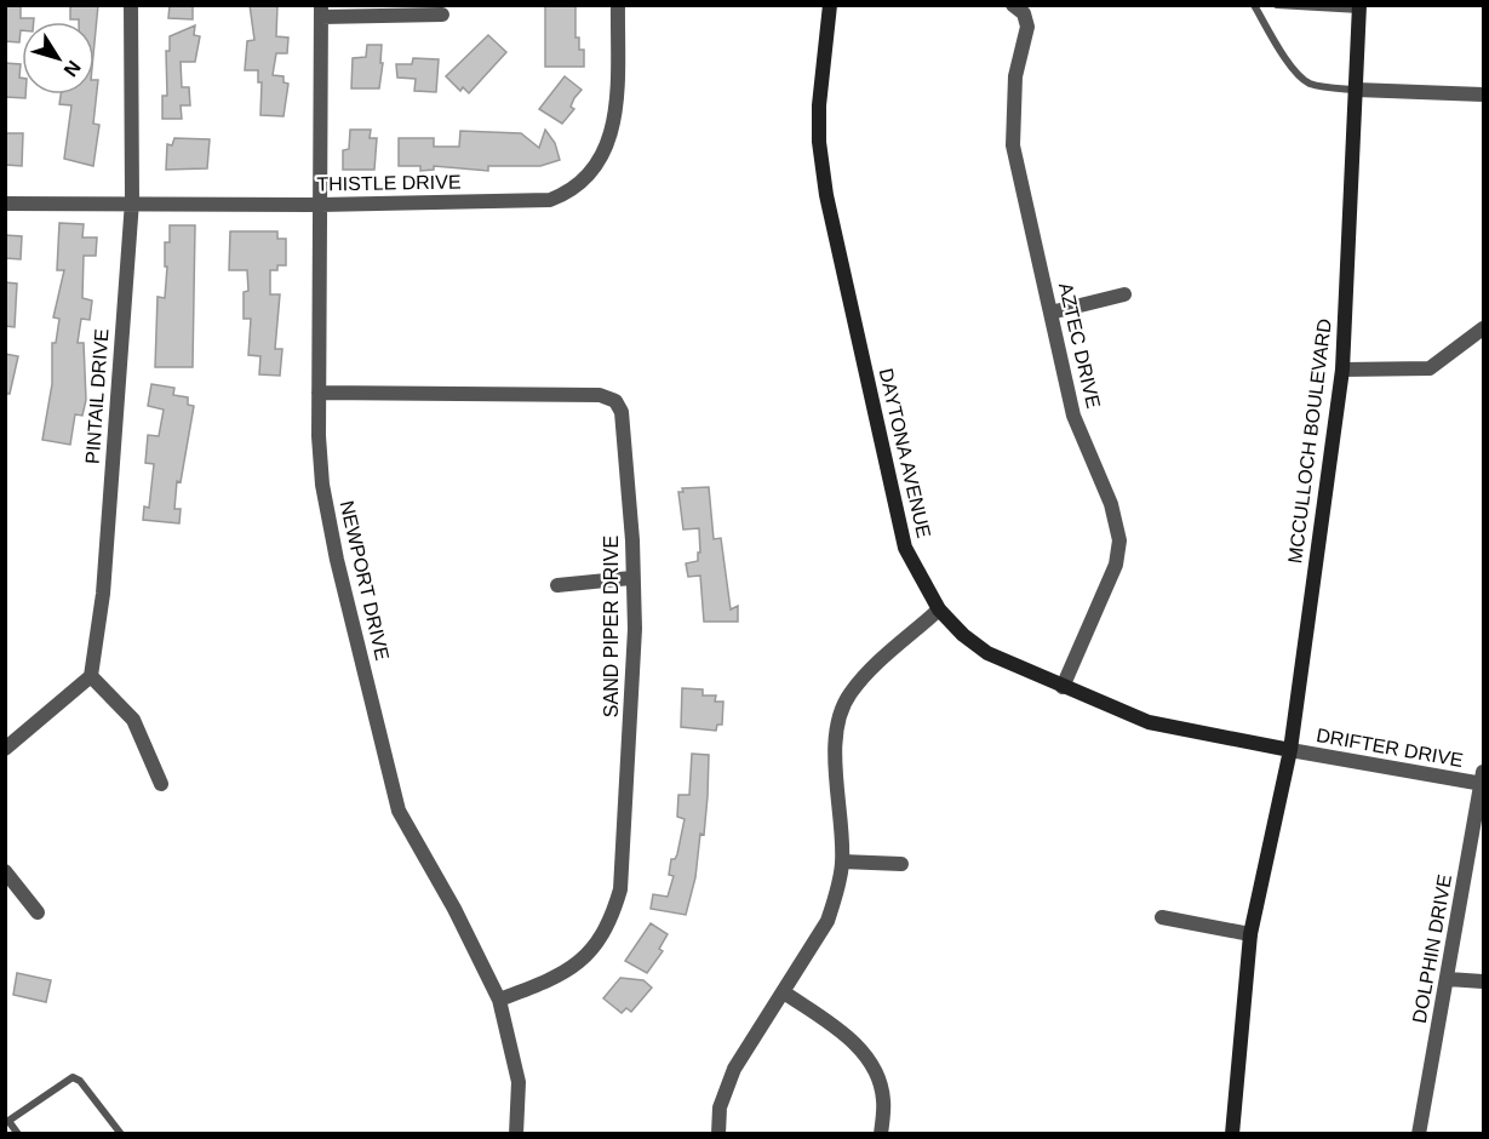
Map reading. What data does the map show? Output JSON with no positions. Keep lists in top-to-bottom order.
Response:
{
  "streets": {
    "main road": ["MCCULLOCH BOULEVARD", "DAYTONA AVENUE"],
    "street": [
      "THISTLE DRIVE",
      "AZTEC DRIVE",
      "PINTAIL DRIVE",
      "NEWPORT DRIVE",
      "SAND PIPER DRIVE",
      "DRIFTER DRIVE",
      "DOLPHIN DRIVE"
    ]
  },
  "crossings": [
    ["THISTLE DRIVE", "PINTAIL DRIVE"],
    ["THISTLE DRIVE", "NEWPORT DRIVE"],
    ["AZTEC DRIVE", "DAYTONA AVENUE"],
    ["MCCULLOCH BOULEVARD", "DAYTONA AVENUE"],
    ["MCCULLOCH BOULEVARD", "DRIFTER DRIVE"],
    ["DAYTONA AVENUE", "DRIFTER DRIVE"],
    ["NEWPORT DRIVE", "SAND PIPER DRIVE"],
    ["DRIFTER DRIVE", "DOLPHIN DRIVE"]
  ],
  "north": "bottom right"
}
